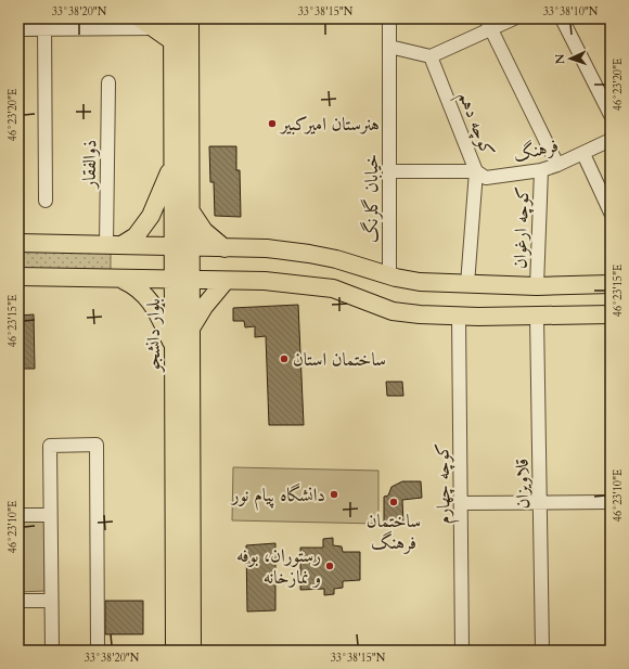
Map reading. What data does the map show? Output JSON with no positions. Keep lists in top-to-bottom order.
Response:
{
  "streets": {
    "main road": ["بلوار دانشجو"],
    "street": [
      "کوچه دهم",
      "فرهنگ",
      "ذوالفقار",
      "خیابان گلرنگ",
      "کوچه ارغوان",
      "کوچه چهارم",
      "قلاویزان"
    ]
  },
  "crossings": [
    ["کوچه دهم", "فرهنگ"],
    ["فرهنگ", "خیابان گلرنگ"],
    ["فرهنگ", "کوچه ارغوان"]
  ],
  "places": [
    "هنرستان امیرکبیر",
    "ساختمان استان",
    "دانشگاه پیام نور",
    "ساختمان فرهنگ",
    "رستوران، بوفه و نمازخانه"
  ],
  "north": "left",
  "coordinates": [
    "33°38'20\"N",
    "33°38'15\"N",
    "33°38'10\"N",
    "46°23'20\"E",
    "46°23'15\"E",
    "46°23'10\"E"
  ]
}
